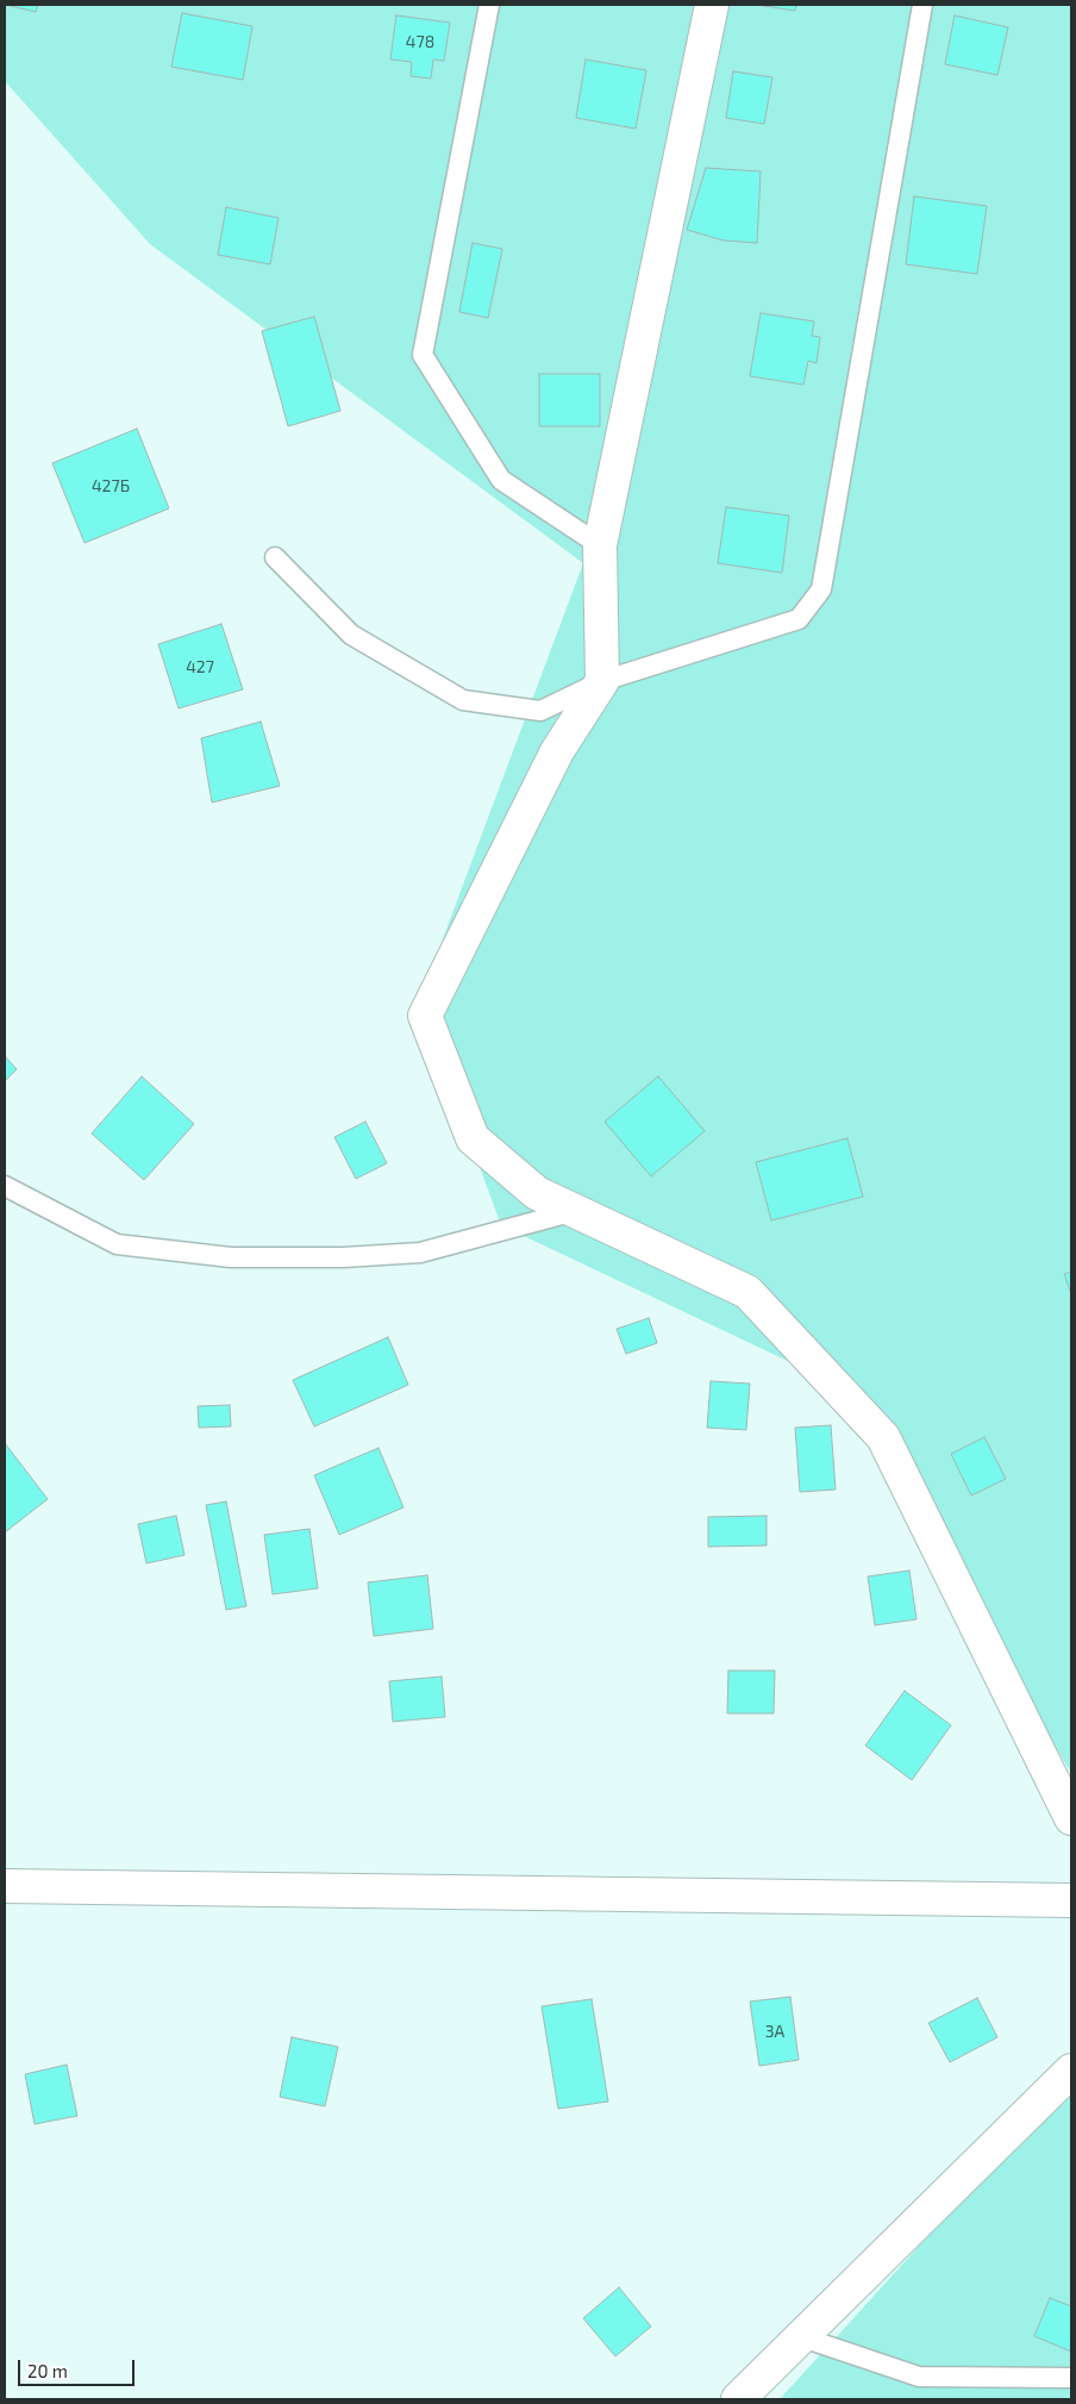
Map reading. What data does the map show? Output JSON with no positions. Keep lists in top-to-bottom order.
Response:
{
  "house_numbers": [
    "478",
    "427Б",
    "427",
    "3А"
  ],
  "scale_bar": "20 m"
}
